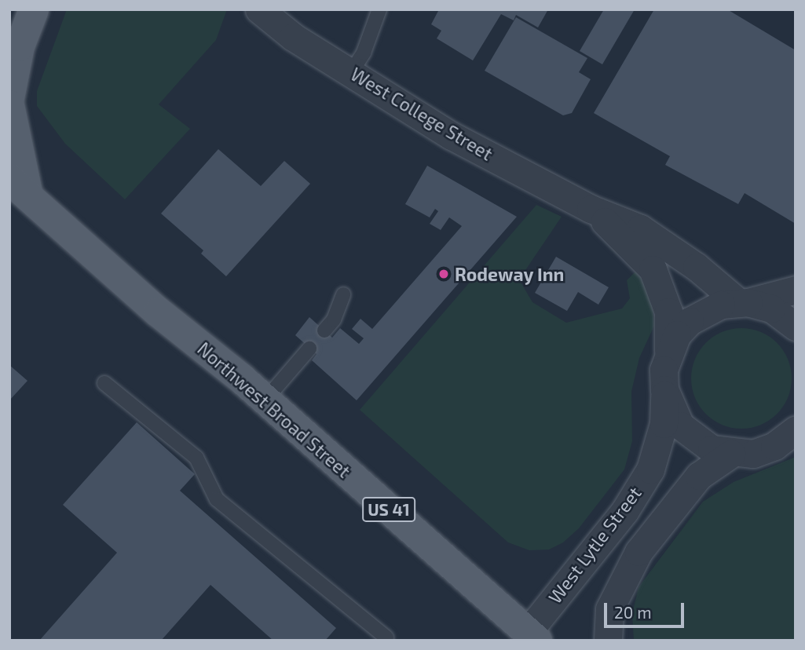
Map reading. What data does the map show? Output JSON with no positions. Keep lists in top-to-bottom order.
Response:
{
  "streets": {
    "main road": ["Northwest Broad Street", "US 41"],
    "street": ["West College Street", "West Lytle Street"]
  },
  "crossings": [
    ["West College Street", "West Lytle Street"],
    ["Northwest Broad Street", "West Lytle Street"]
  ],
  "places": ["Rodeway Inn"],
  "scale_bar": "20 m"
}
